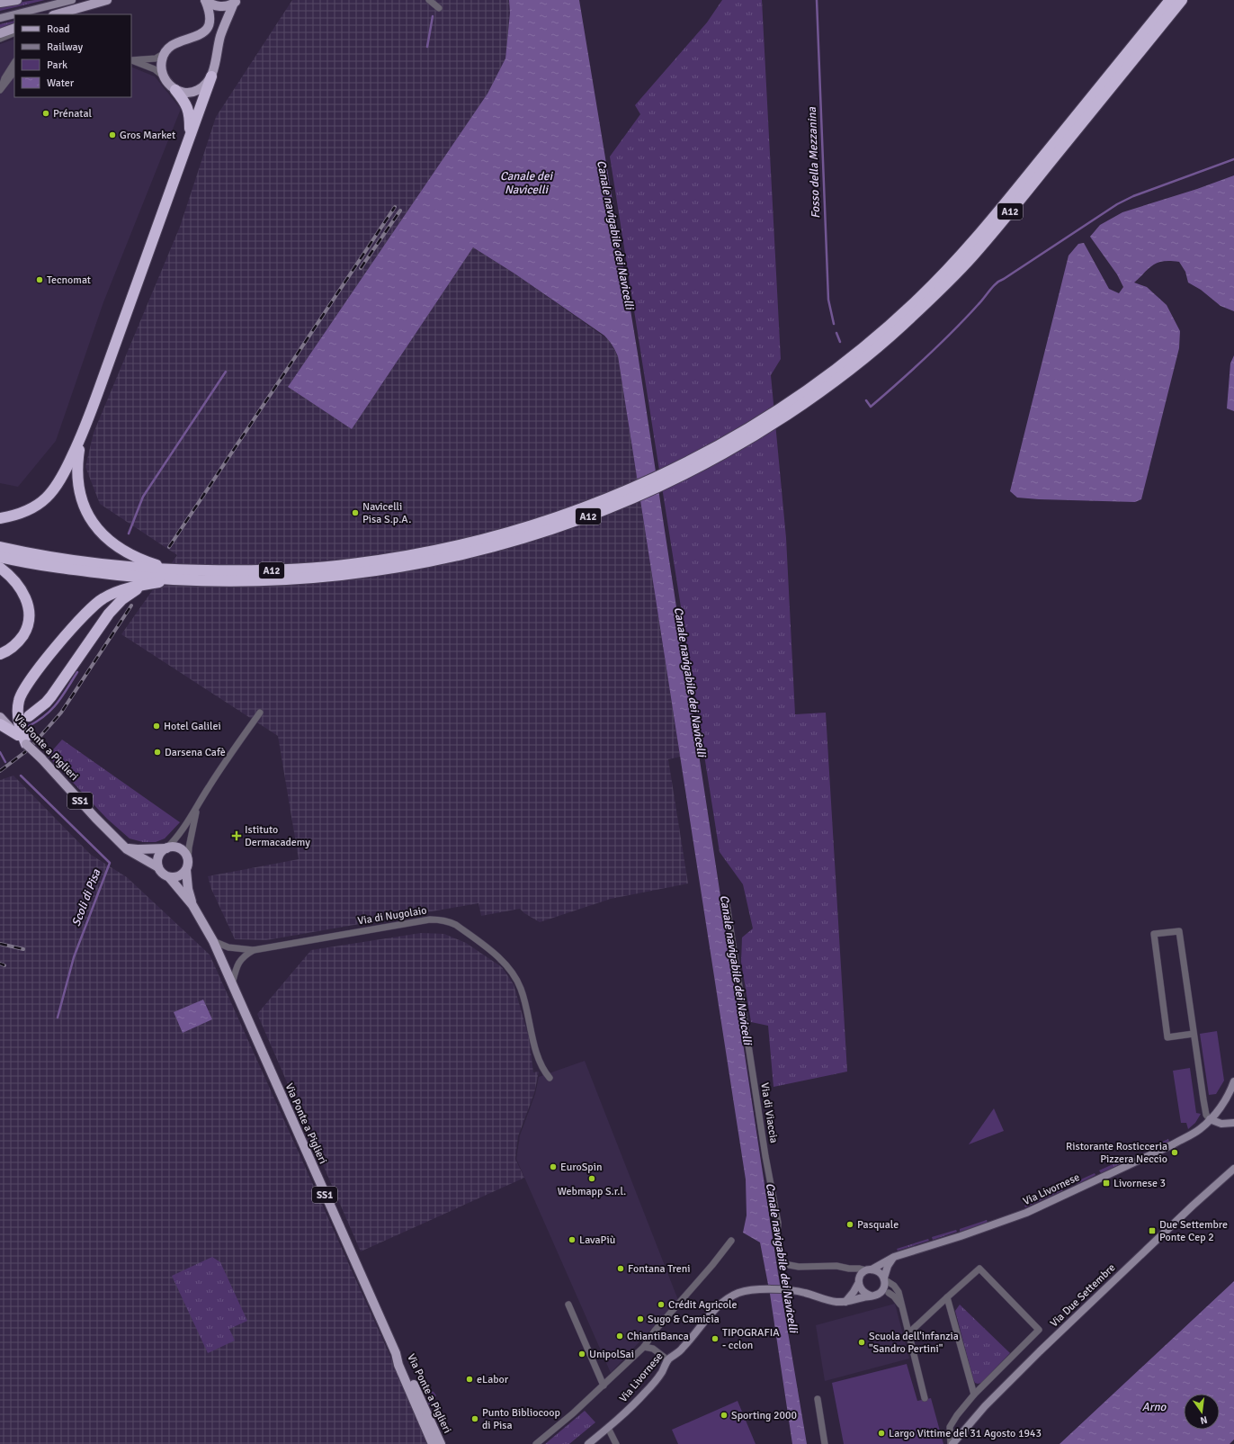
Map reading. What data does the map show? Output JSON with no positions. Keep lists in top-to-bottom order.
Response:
{
  "streets": {
    "highway": ["A12"],
    "main road": ["Via Ponte a Piglieri", "SS1"],
    "street": [
      "Via di Nugolaio",
      "Via di Viaccia",
      "Via Livornese",
      "Via Due Settembre"
    ]
  },
  "crossings": [
    ["Via Ponte a Piglieri", "SS1"],
    ["Via Ponte a Piglieri", "Via di Nugolaio"],
    ["Via di Viaccia", "Via Livornese"]
  ],
  "water": [
    "Fosso della Mezzanina",
    "Canale dei Navicelli",
    "Canale navigabile dei Navicelli",
    "Scoli di Pisa",
    "Arno"
  ],
  "places": {
    "other": [
      "Prénatal",
      "Gros Market",
      "Tecnomat",
      "Navicelli Pisa S.p.A.",
      "Hotel Galilei",
      "Darsena Cafè",
      "Ristorante Rosticceria Pizzera Neccio",
      "EuroSpin",
      "Webmapp S.r.l.",
      "Pasquale",
      "LavaPiù",
      "Fontana Treni",
      "Crédit Agricole",
      "Sugo & Camicia",
      "ChiantiBanca",
      "TIPOGRAFIA - cclon",
      "Scuola dell'infanzia \"Sandro Pertini\"",
      "UnipolSai",
      "eLabor",
      "Sporting 2000",
      "Punto Bibliocoop di Pisa",
      "Largo Vittime del 31 Agosto 1943"
    ],
    "health": ["Istituto Dermacademy"],
    "transit": ["Livornese 3", "Due Settembre Ponte Cep 2"]
  },
  "legend": [
    "Road",
    "Railway",
    "Park",
    "Water"
  ],
  "north": "bottom"
}
